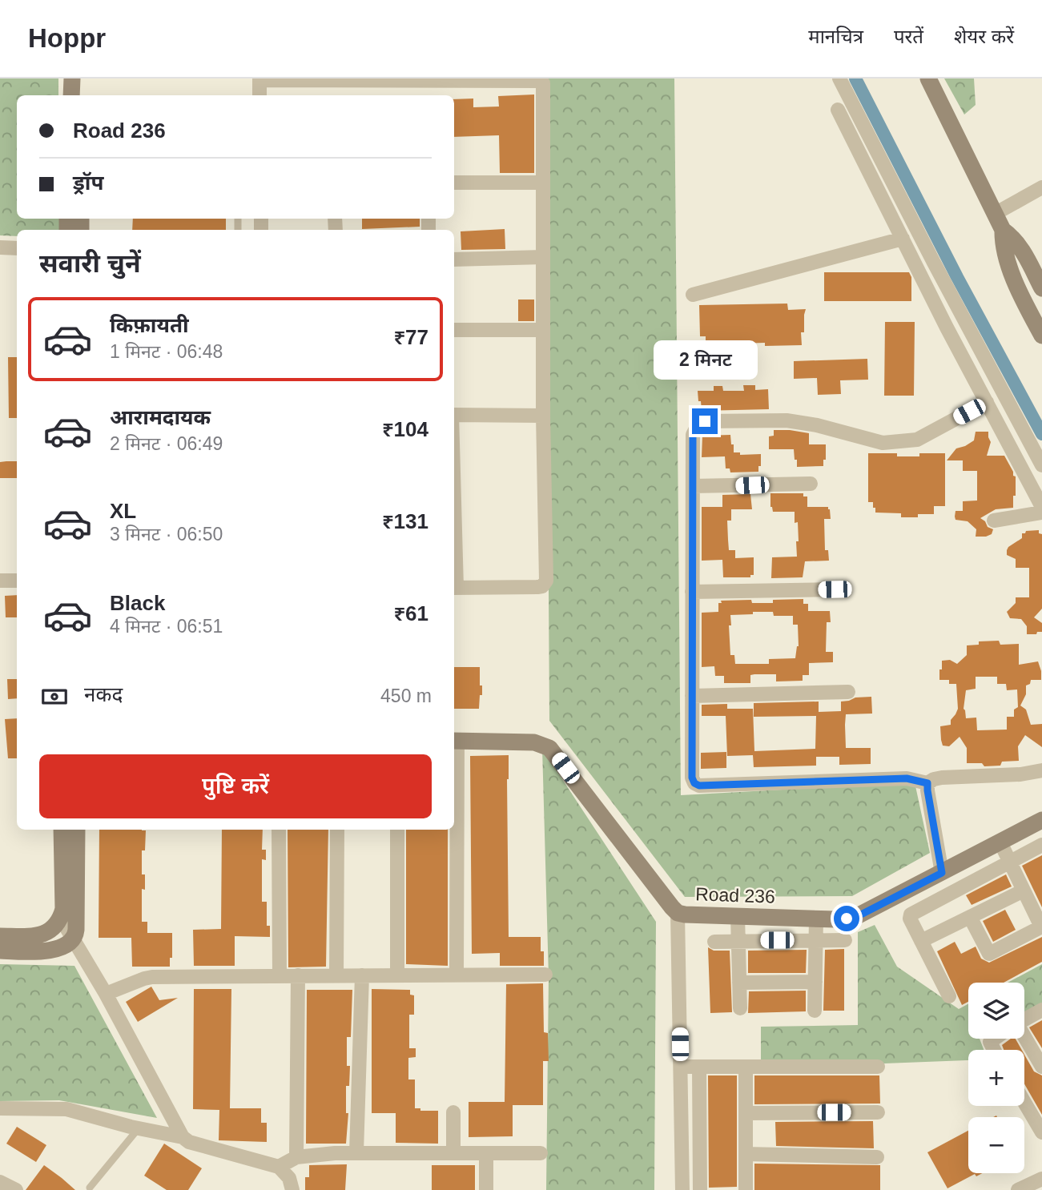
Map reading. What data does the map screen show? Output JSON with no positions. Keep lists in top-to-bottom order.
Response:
{
  "streets": {
    "street": ["Road 236"]
  },
  "page": {
    "header": "Hoppr",
    "nav": ["मानचित्र", "परतें", "शेयर करें"],
    "banner": ["Road 236", "ड्रॉप"],
    "heading": "सवारी चुनें",
    "list": [
      {
        "name": "किफ़ायती",
        "note": "1 मिनट · 06:48",
        "value": "₹77"
      },
      {
        "name": "आरामदायक",
        "note": "2 मिनट · 06:49",
        "value": "₹104"
      },
      {
        "name": "XL",
        "note": "3 मिनट · 06:50",
        "value": "₹131"
      },
      {
        "name": "Black",
        "note": "4 मिनट · 06:51",
        "value": "₹61"
      }
    ],
    "bubble": "2 मिनट",
    "pay": ["नकद", "450 m"],
    "buttons": "पुष्टि करें",
    "map_buttons": ["+", "−"]
  }
}
